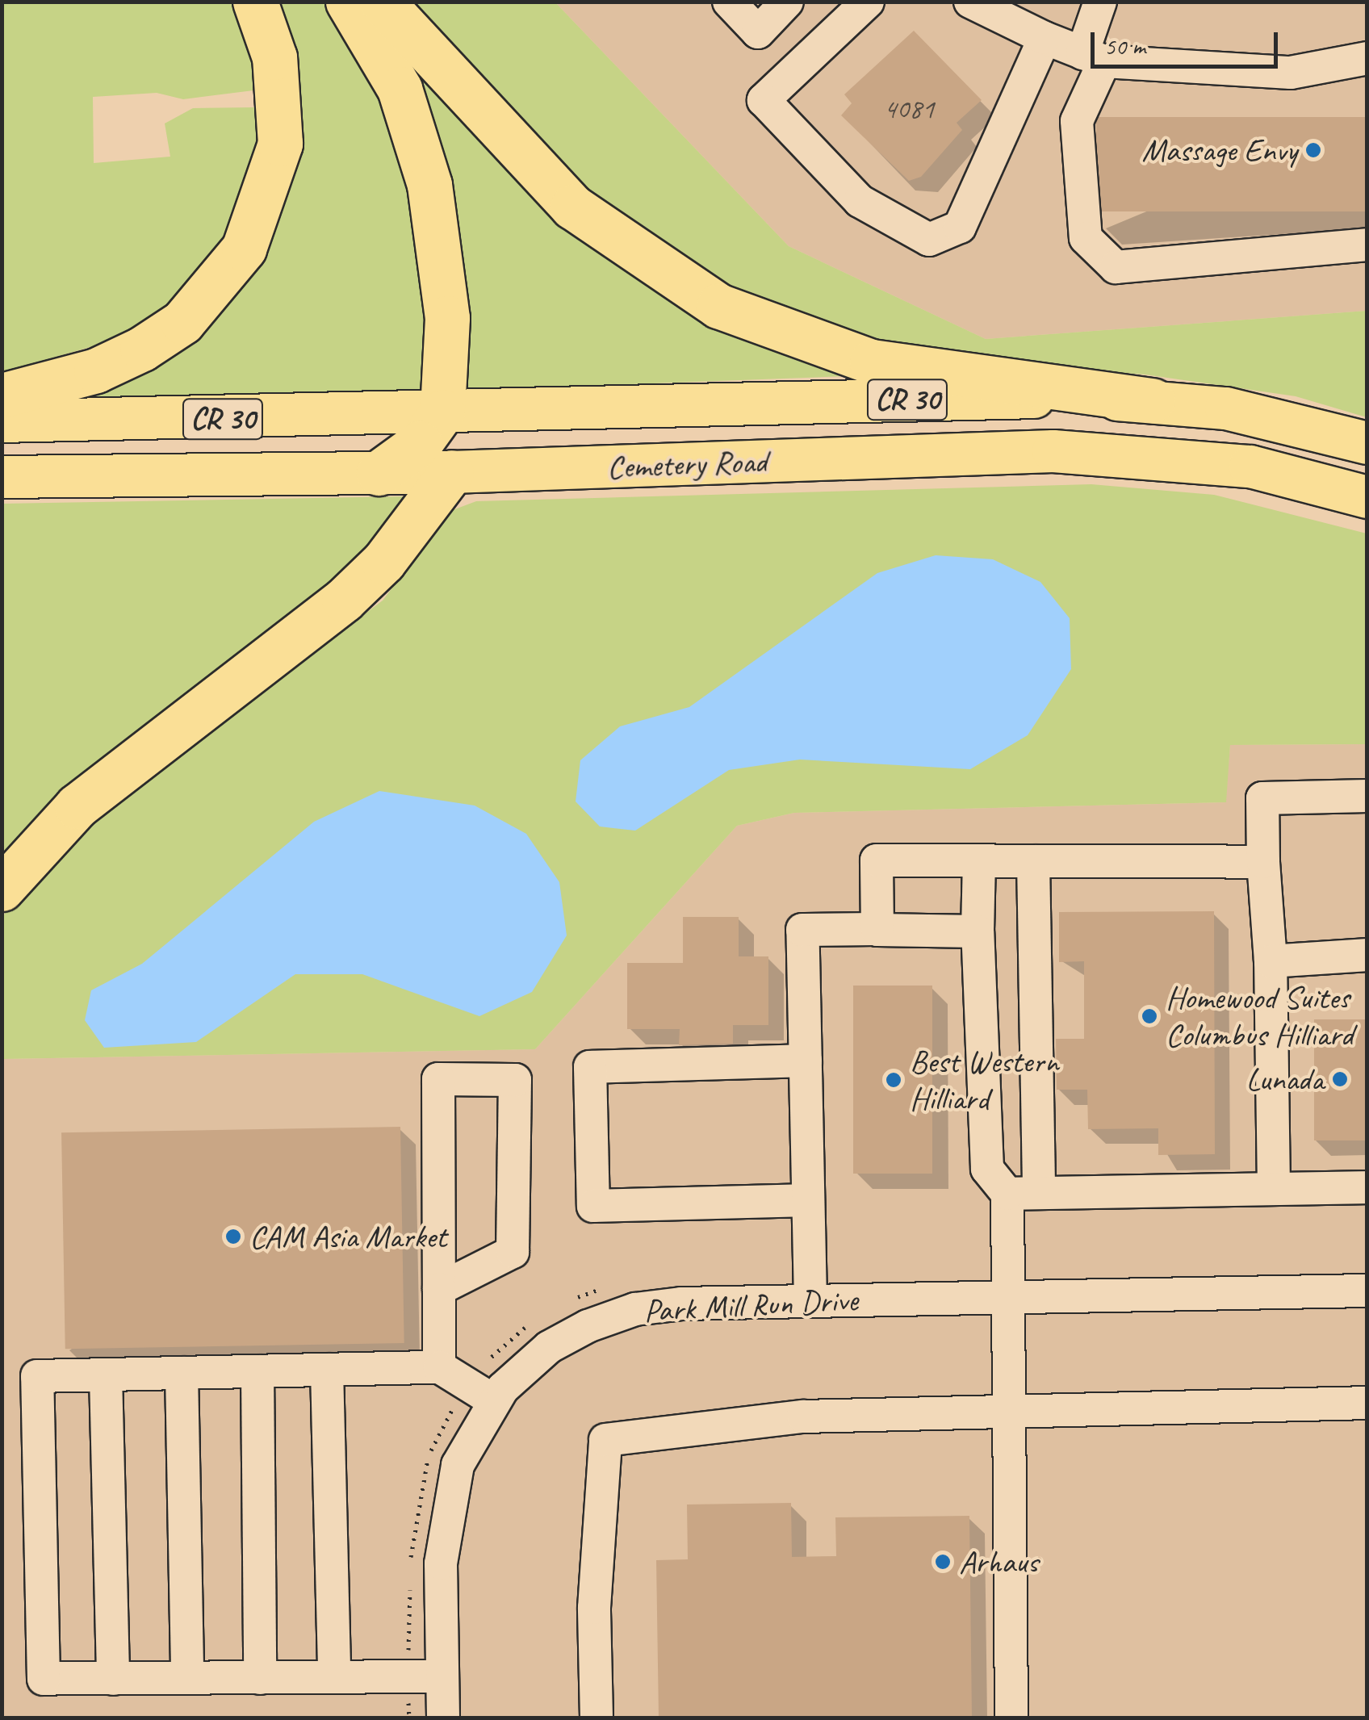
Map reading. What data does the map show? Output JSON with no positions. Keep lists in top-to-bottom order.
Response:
{
  "streets": {
    "main road": ["CR 30", "Cemetery Road"],
    "street": ["Park Mill Run Drive"]
  },
  "places": [
    "Massage Envy",
    "Homewood Suites Columbus Hilliard",
    "Lunada",
    "Best Western Hilliard",
    "CAM Asia Market",
    "Arhaus"
  ],
  "house_numbers": ["4081"],
  "scale_bar": "50 m"
}
